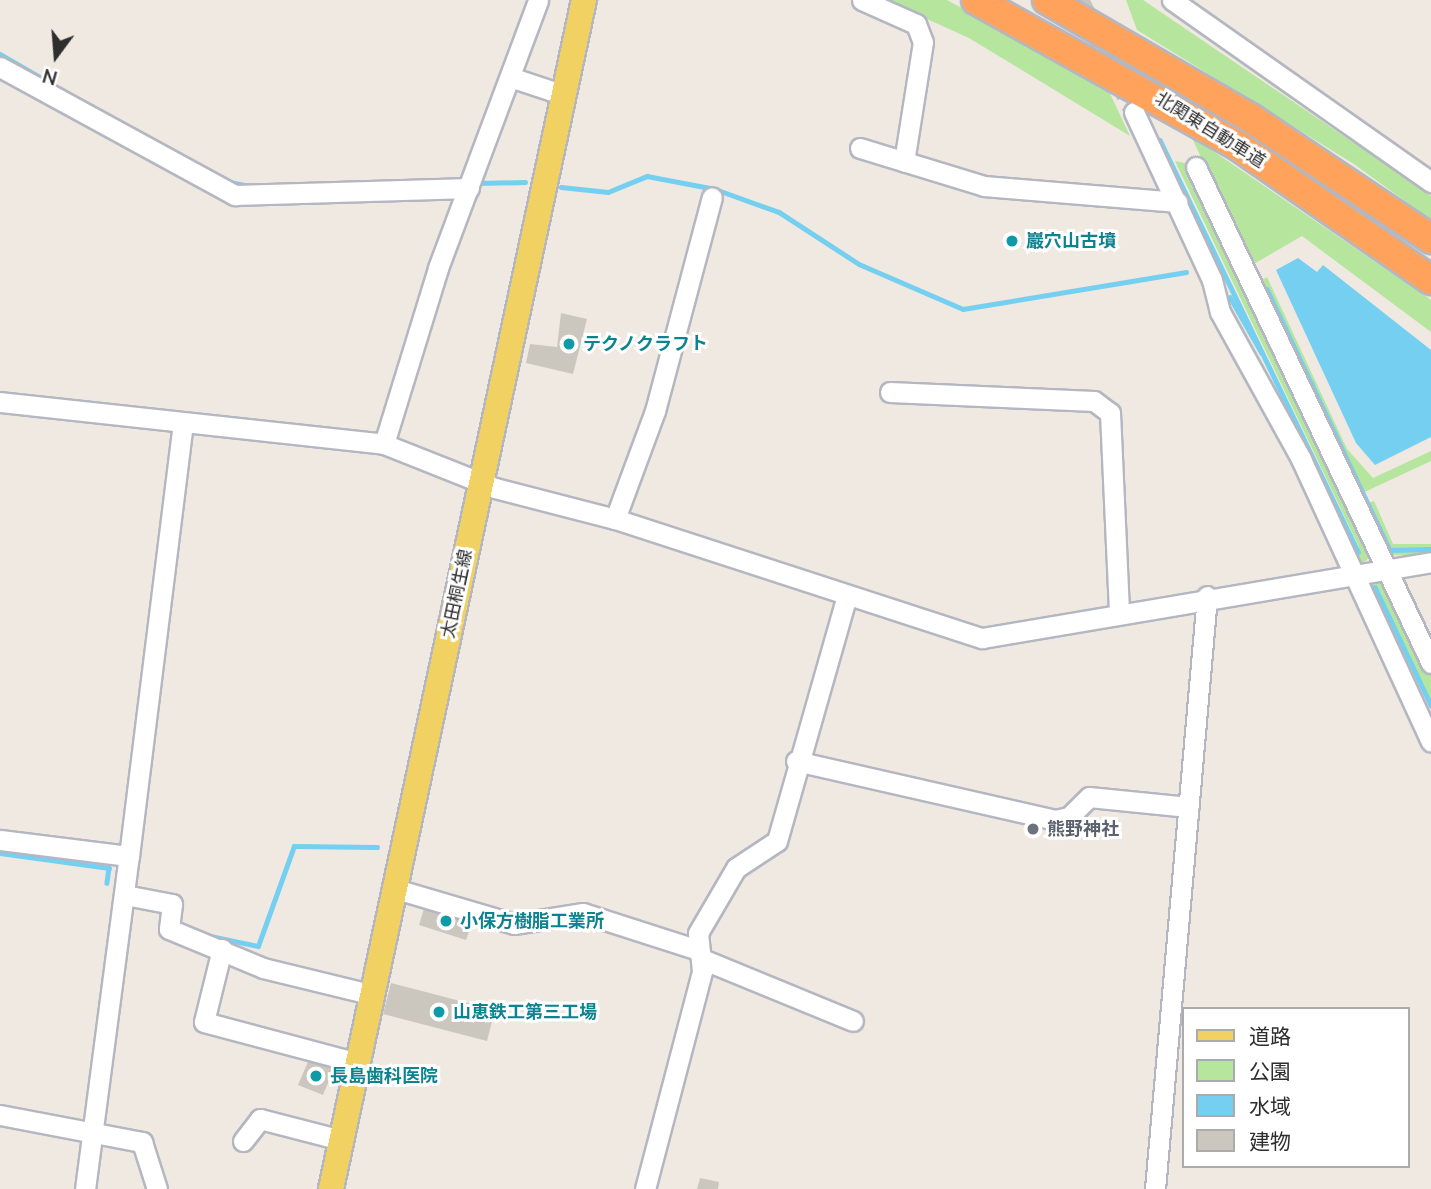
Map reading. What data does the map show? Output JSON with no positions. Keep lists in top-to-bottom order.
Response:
{
  "streets": {
    "highway": ["北関東自動車道"],
    "main road": ["太田桐生線"]
  },
  "places": [
    "巖穴山古墳",
    "テクノクラフト",
    "熊野神社",
    "小保方樹脂工業所",
    "山恵鉄工第三工場",
    "長島歯科医院"
  ],
  "legend": [
    "道路",
    "公園",
    "水域",
    "建物"
  ],
  "north": "bottom"
}
